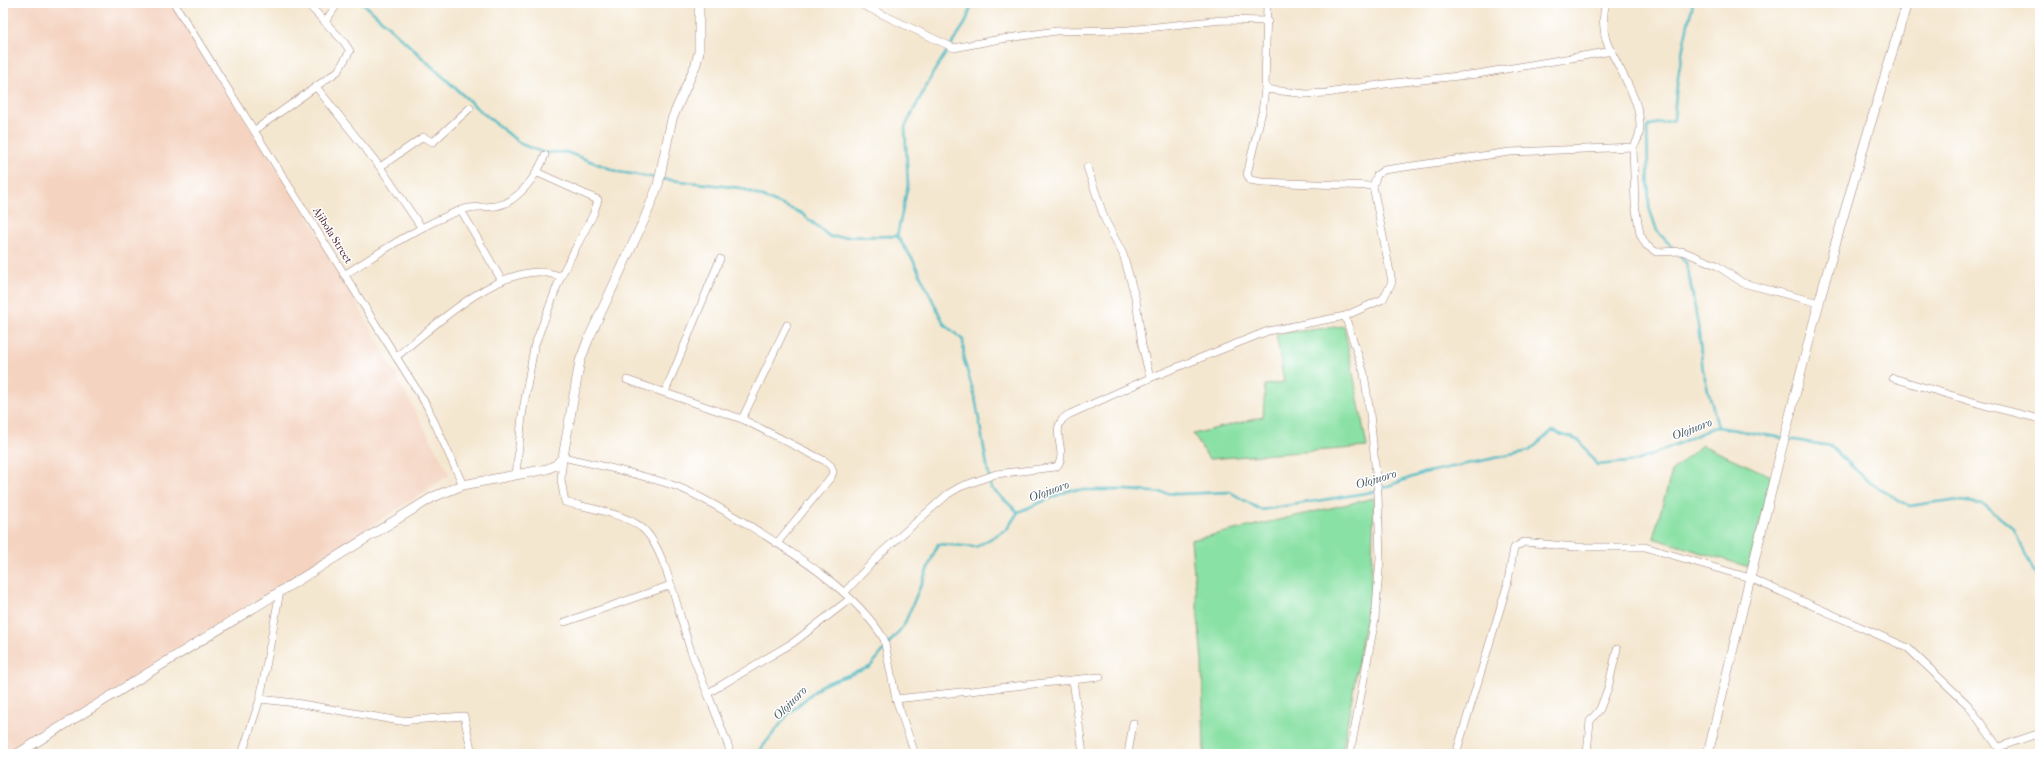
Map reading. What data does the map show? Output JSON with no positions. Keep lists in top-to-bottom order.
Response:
{
  "streets": {
    "street": ["Ajibola Street"]
  },
  "water": ["Olojuoro"]
}
